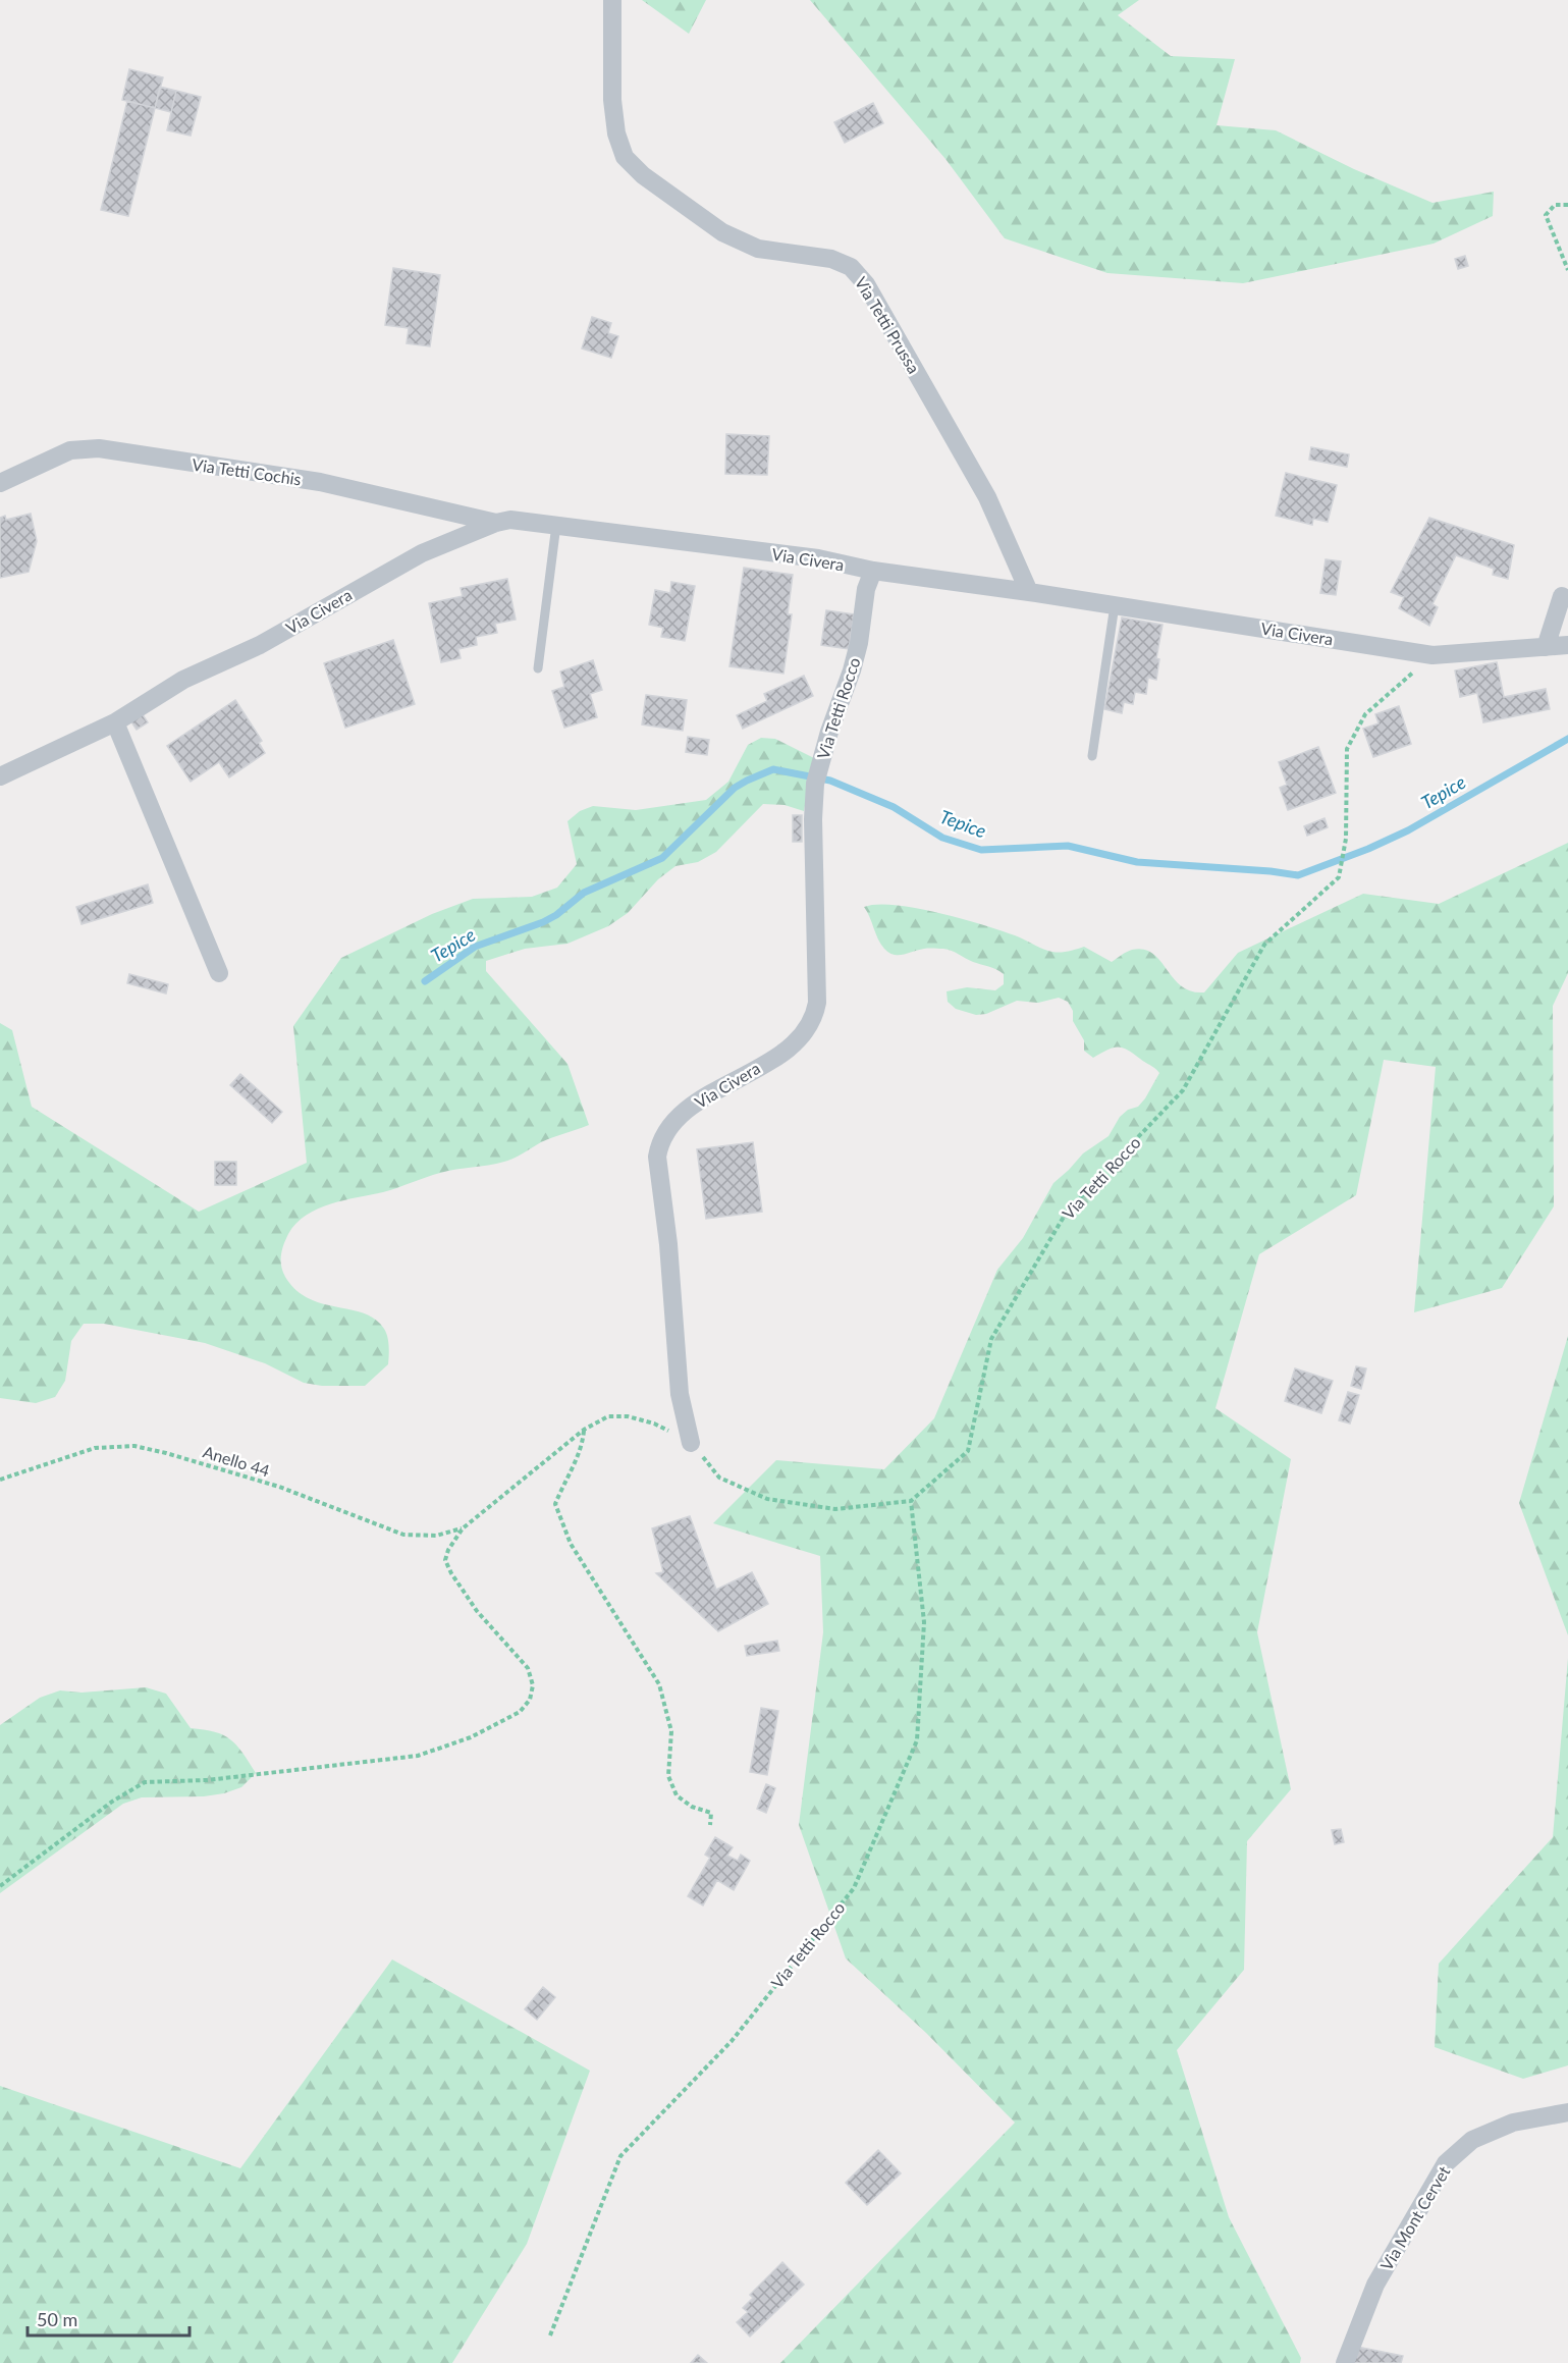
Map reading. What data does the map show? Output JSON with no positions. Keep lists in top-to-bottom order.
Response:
{
  "streets": {
    "street": [
      "Via Tetti Prussa",
      "Via Tetti Cochis",
      "Via Civera",
      "Via Tetti Rocco",
      "Via Mont Cervet"
    ],
    "path": ["Anello 44"]
  },
  "crossings": [
    ["Via Tetti Prussa", "Via Civera"],
    ["Via Tetti Cochis", "Via Civera"],
    ["Via Civera", "Via Tetti Rocco"]
  ],
  "water": ["Tepice"],
  "scale_bar": "50 m"
}
